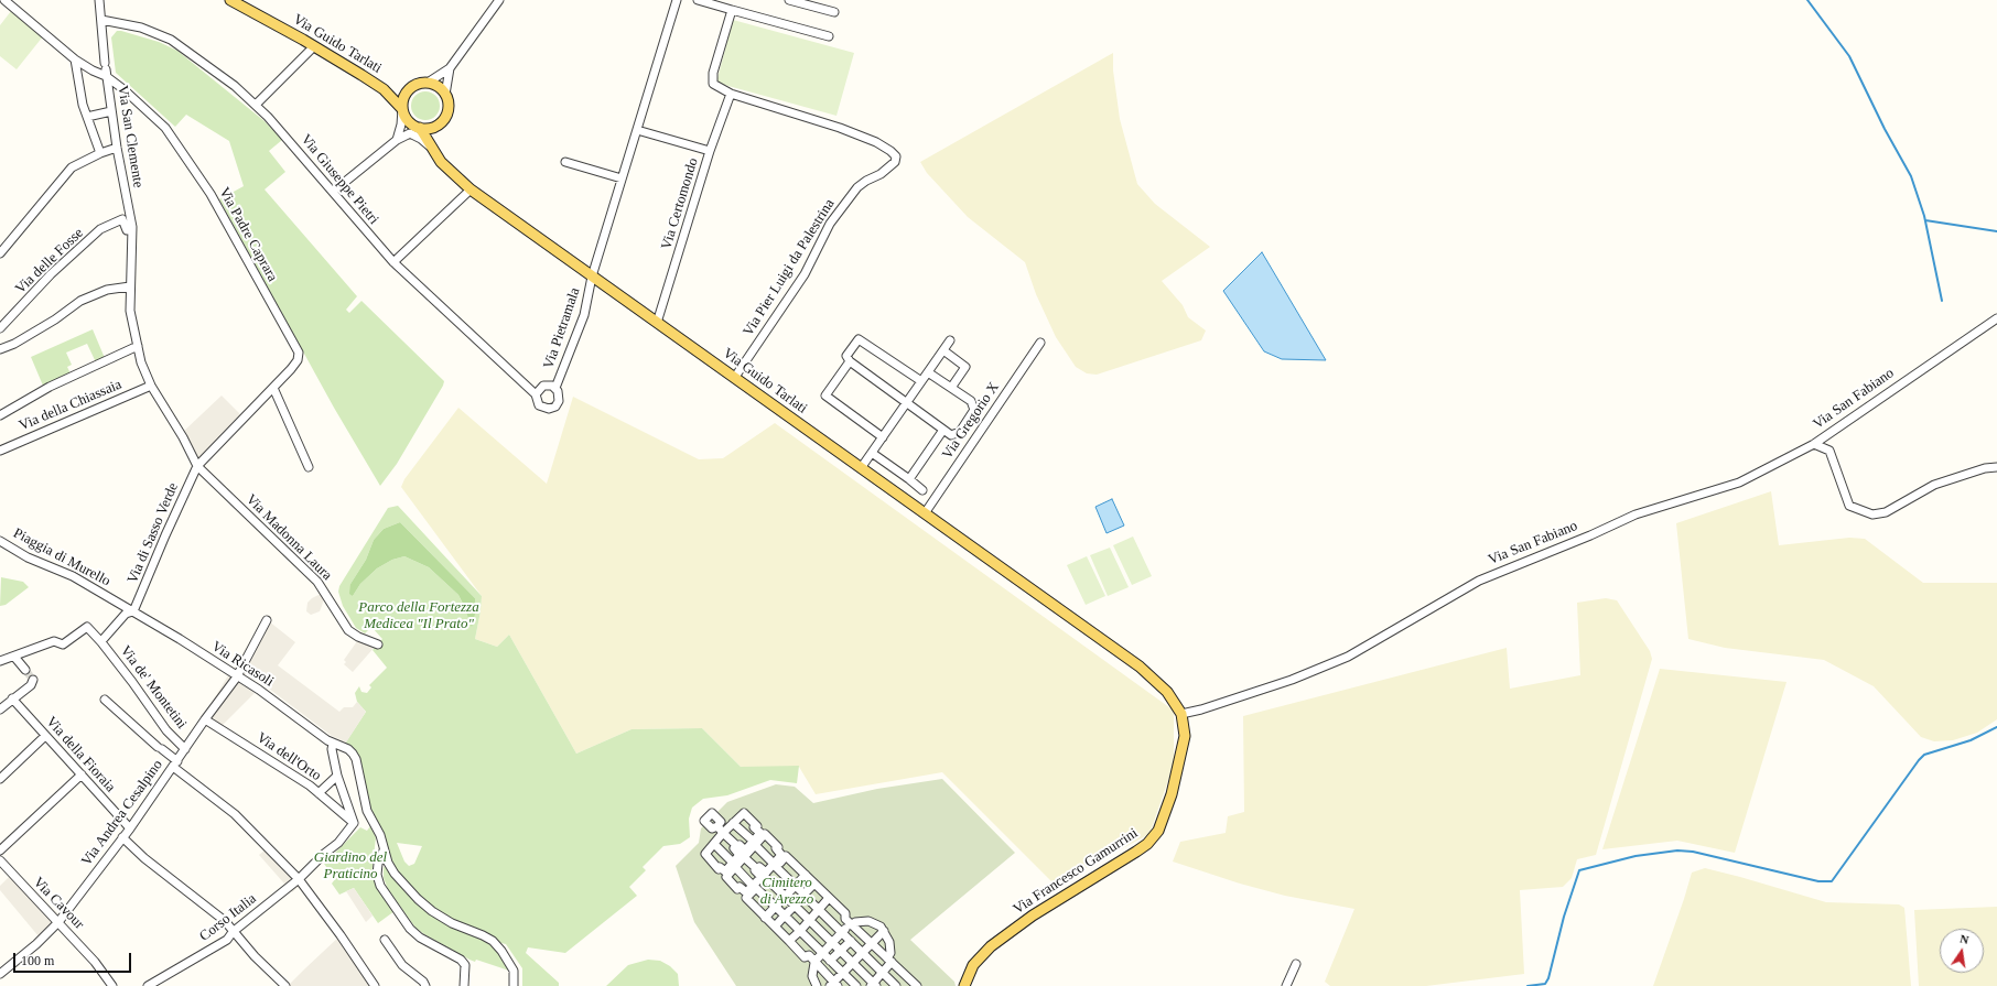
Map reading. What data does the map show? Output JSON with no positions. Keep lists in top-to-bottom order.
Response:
{
  "streets": {
    "main road": ["Via Guido Tarlati", "Via Francesco Gamurrini"],
    "street": [
      "Via San Clemente",
      "Via Giuseppe Pietri",
      "Via Certomondo",
      "Via Padre Caprara",
      "Via delle Fosse",
      "Via Pier Luigi da Palestrina",
      "Via Pietramala",
      "Via San Fabiano",
      "Via della Chiassaia",
      "Via Gregorio X",
      "Via di Sasso Verde",
      "Via Madonna Laura",
      "Piaggia di Murello",
      "Via Ricasoli",
      "Via de' Montetini",
      "Via della Fioraia",
      "Via dell'Orto",
      "Via Andrea Cesalpino",
      "Via Cavour",
      "Corso Italia"
    ]
  },
  "crossings": [
    ["Via Guido Tarlati", "Via Certomondo"],
    ["Via Guido Tarlati", "Via Pier Luigi da Palestrina"],
    ["Via Guido Tarlati", "Via Pietramala"],
    ["Via Guido Tarlati", "Via Gregorio X"],
    ["Via San Clemente", "Via Giuseppe Pietri"],
    ["Via San Clemente", "Via Padre Caprara"],
    ["Via San Clemente", "Via delle Fosse"],
    ["Via San Clemente", "Via Madonna Laura"],
    ["Via Giuseppe Pietri", "Via Pietramala"],
    ["Via Certomondo", "Via Pier Luigi da Palestrina"],
    ["Via Padre Caprara", "Via di Sasso Verde"],
    ["Via San Fabiano", "Via Francesco Gamurrini"],
    ["Via della Chiassaia", "Via Madonna Laura"],
    ["Via di Sasso Verde", "Via Madonna Laura"],
    ["Via di Sasso Verde", "Piaggia di Murello"],
    ["Via di Sasso Verde", "Via Ricasoli"],
    ["Piaggia di Murello", "Via Ricasoli"],
    ["Via de' Montetini", "Via Andrea Cesalpino"],
    ["Via della Fioraia", "Via Andrea Cesalpino"],
    ["Via dell'Orto", "Via Andrea Cesalpino"],
    ["Via dell'Orto", "Corso Italia"],
    ["Via Andrea Cesalpino", "Via Cavour"]
  ],
  "parks": ["Parco della Fortezza Medicea \"Il Prato\"", "Giardino del Praticino", "Cimitero di Arezzo"],
  "scale_bar": "100 m",
  "north": "top"
}
